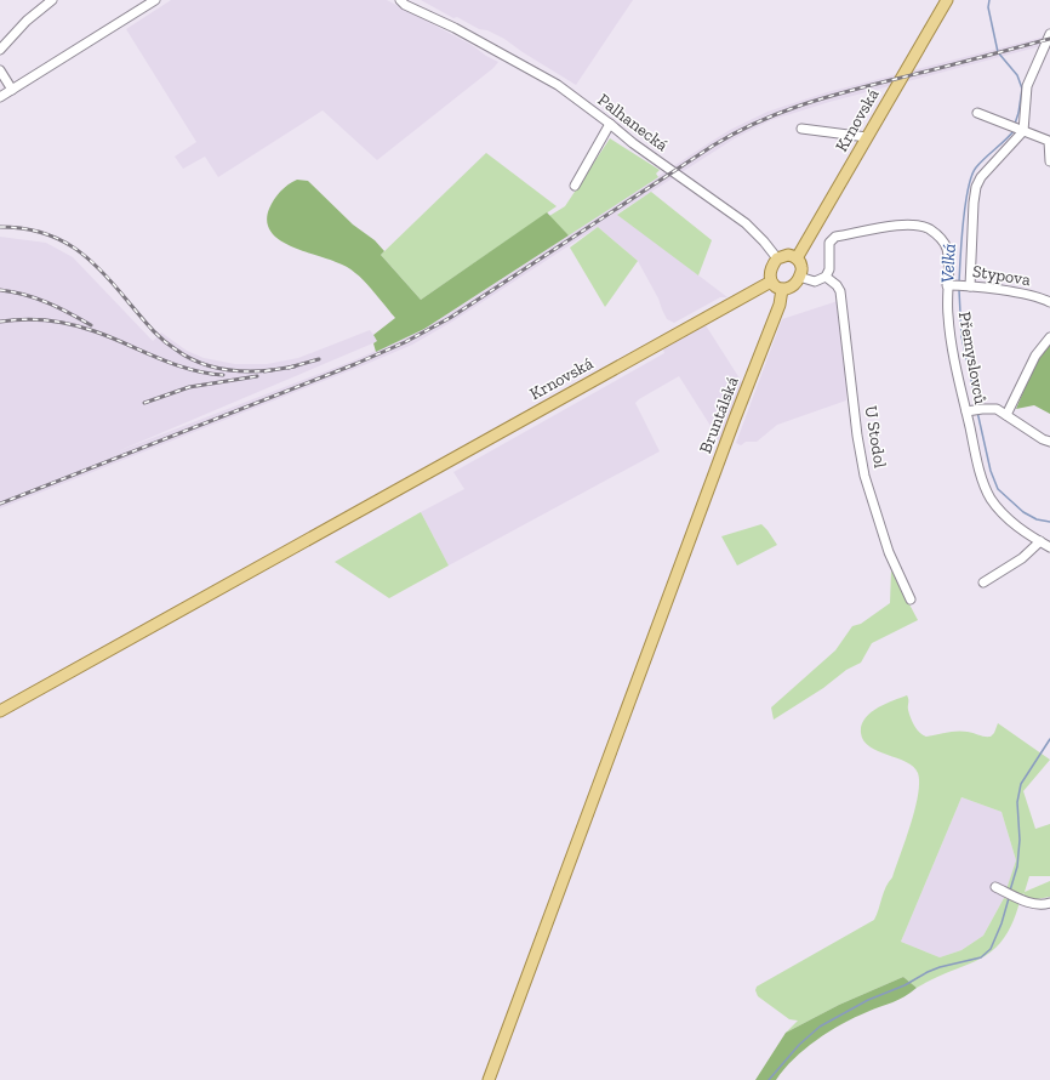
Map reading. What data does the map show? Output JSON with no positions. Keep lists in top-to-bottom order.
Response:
{
  "streets": {
    "main road": ["Krnovská", "Bruntálská"],
    "street": [
      "Palhanecká",
      "Stypova",
      "Přemyslovců",
      "U Stodol"
    ]
  },
  "crossings": [
    ["Krnovská", "Palhanecká"],
    ["Krnovská", "Bruntálská"],
    ["Palhanecká", "Bruntálská"],
    ["Stypova", "Přemyslovců"],
    ["Přemyslovců", "U Stodol"]
  ],
  "water": ["Velká"]
}
